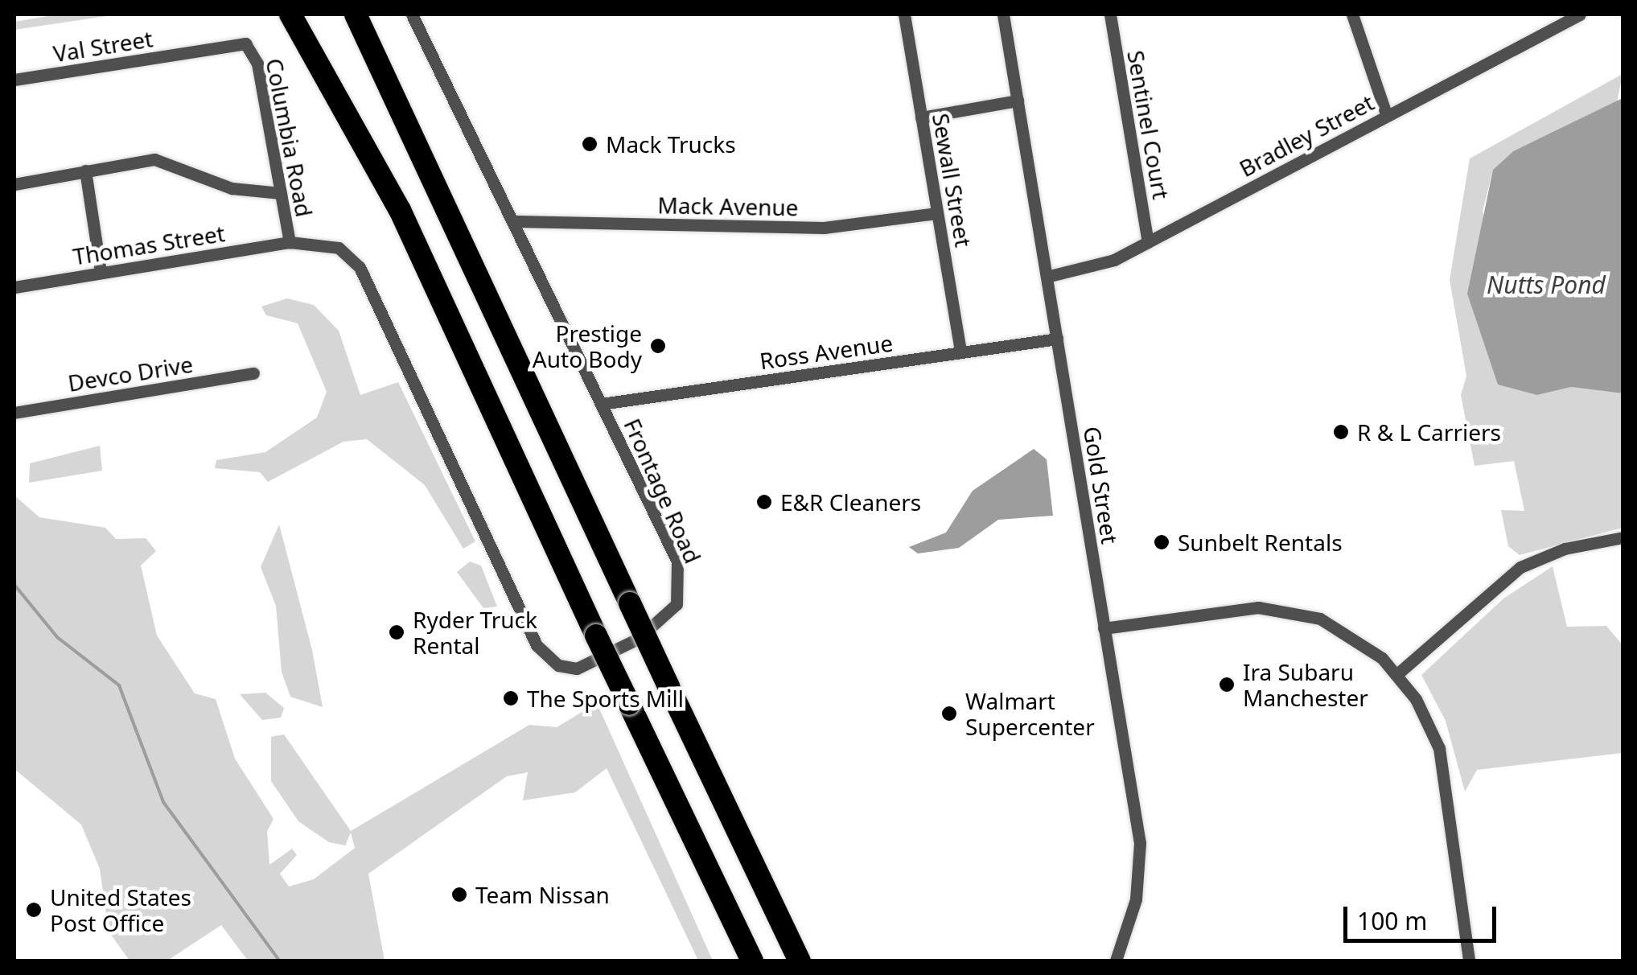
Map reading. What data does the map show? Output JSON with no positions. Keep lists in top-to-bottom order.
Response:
{
  "streets": {
    "street": [
      "Val Street",
      "Sentinel Court",
      "Bradley Street",
      "Columbia Road",
      "Sewall Street",
      "Mack Avenue",
      "Thomas Street",
      "Ross Avenue",
      "Devco Drive",
      "Gold Street",
      "Frontage Road"
    ]
  },
  "crossings": [
    ["Val Street", "Columbia Road"],
    ["Sentinel Court", "Bradley Street"],
    ["Bradley Street", "Gold Street"],
    ["Columbia Road", "Thomas Street"],
    ["Columbia Road", "Frontage Road"],
    ["Sewall Street", "Mack Avenue"],
    ["Sewall Street", "Ross Avenue"],
    ["Mack Avenue", "Frontage Road"],
    ["Thomas Street", "Frontage Road"],
    ["Ross Avenue", "Gold Street"],
    ["Ross Avenue", "Frontage Road"]
  ],
  "water": ["Nutts Pond"],
  "places": [
    "Mack Trucks",
    "Prestige Auto Body",
    "R & L Carriers",
    "E&R Cleaners",
    "Sunbelt Rentals",
    "Ryder Truck Rental",
    "Ira Subaru Manchester",
    "The Sports Mill",
    "Walmart Supercenter",
    "Team Nissan",
    "United States Post Office"
  ],
  "scale_bar": "100 m"
}
